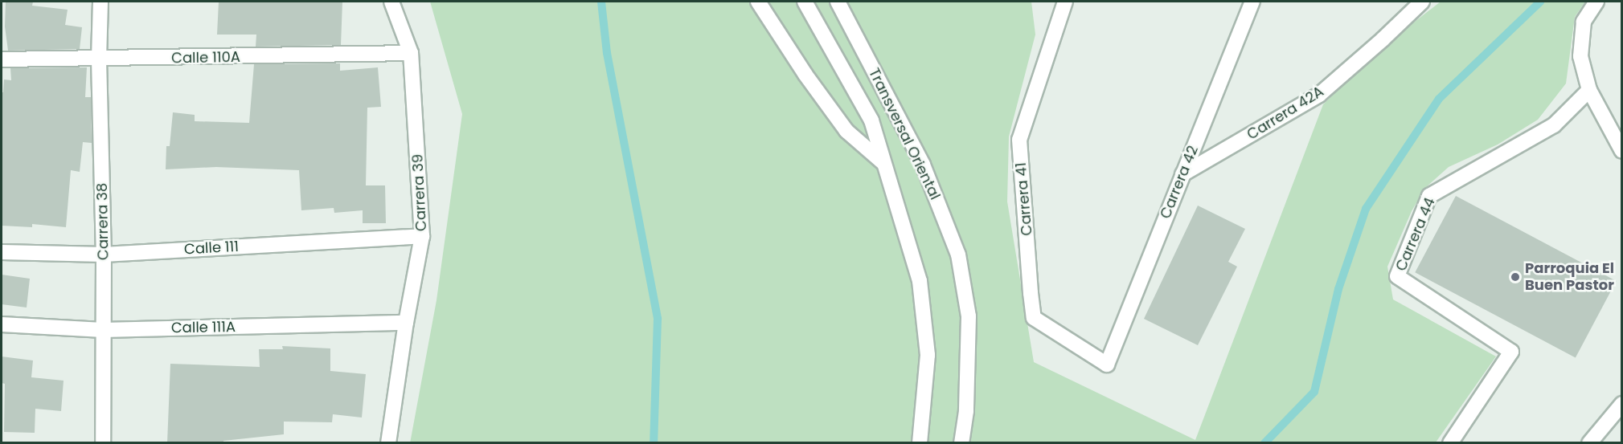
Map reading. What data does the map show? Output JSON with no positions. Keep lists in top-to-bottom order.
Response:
{
  "streets": {
    "street": [
      "Calle 110A",
      "Carrera 42A",
      "Transversal Oriental",
      "Carrera 42",
      "Carrera 39",
      "Carrera 41",
      "Carrera 38",
      "Carrera 44",
      "Calle 111",
      "Calle 111A"
    ]
  },
  "crossings": [
    ["Calle 110A", "Carrera 39"],
    ["Calle 110A", "Carrera 38"],
    ["Carrera 42A", "Carrera 42"],
    ["Carrera 42", "Carrera 41"],
    ["Carrera 39", "Calle 111"],
    ["Carrera 39", "Calle 111A"],
    ["Carrera 38", "Calle 111"],
    ["Carrera 38", "Calle 111A"]
  ],
  "places": ["Parroquia El Buen Pastor"]
}
